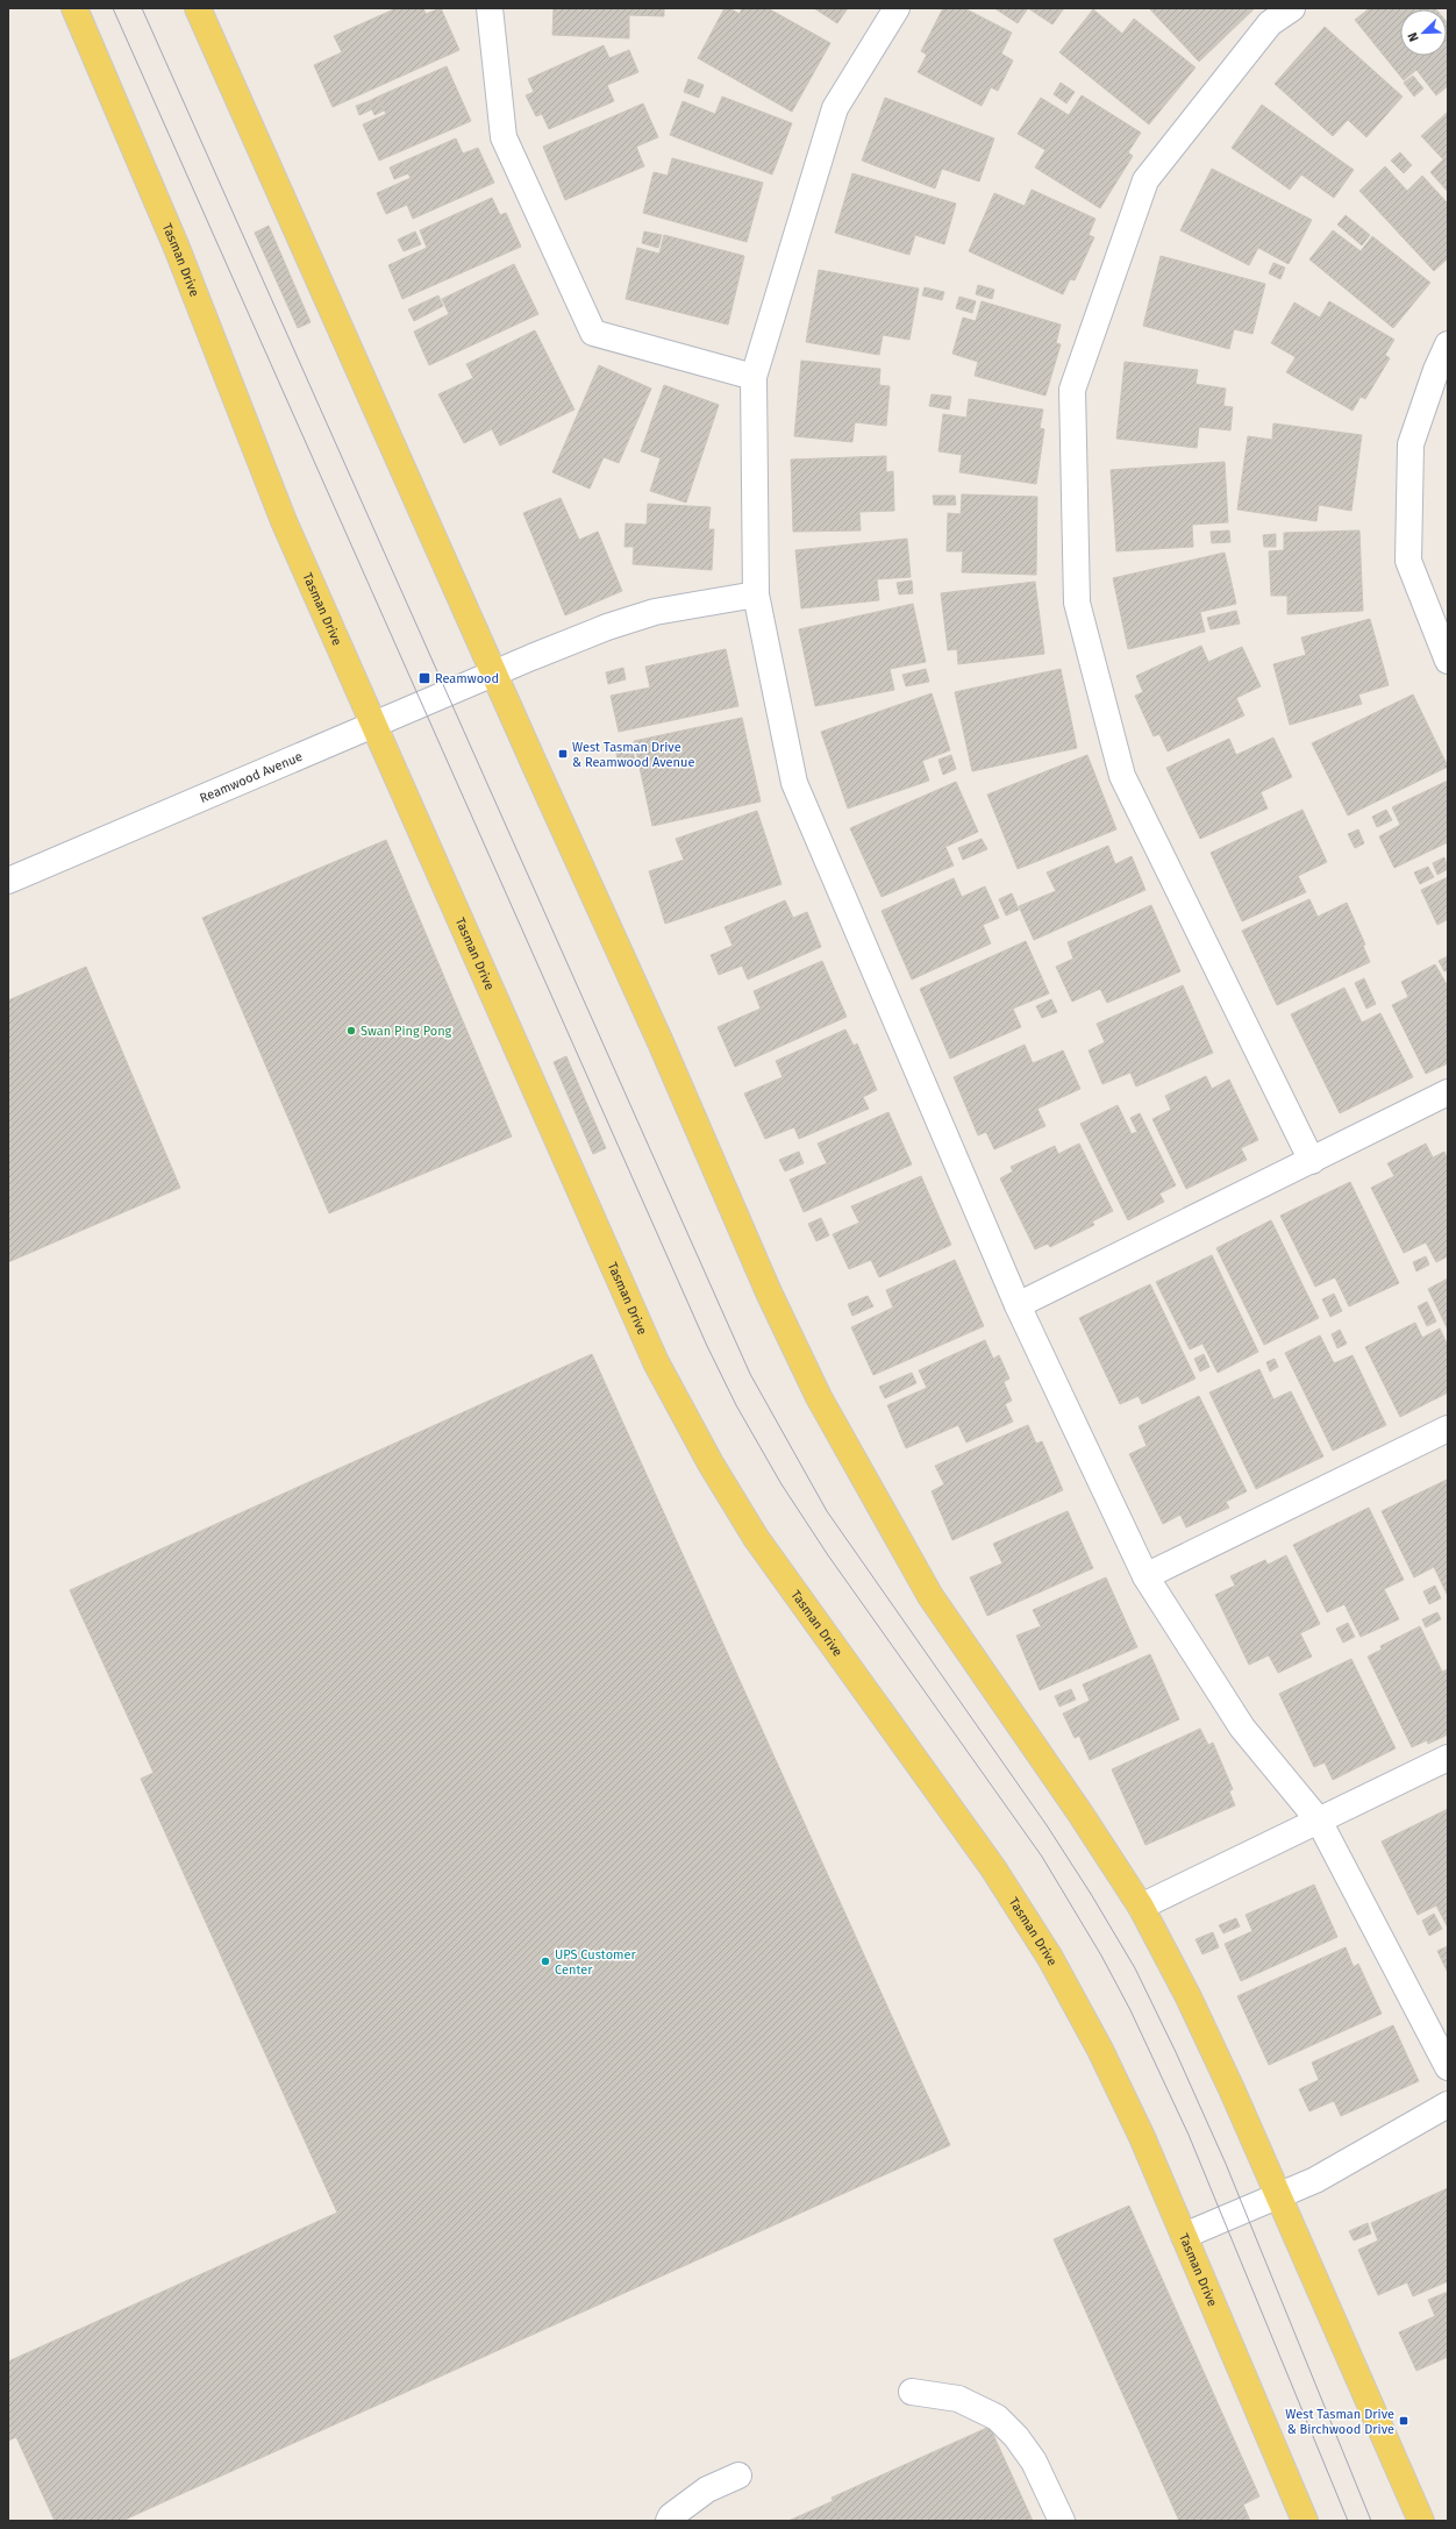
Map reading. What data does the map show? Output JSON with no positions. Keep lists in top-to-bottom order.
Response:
{
  "streets": {
    "main road": ["Tasman Drive"],
    "street": ["Reamwood Avenue"]
  },
  "crossings": [
    ["Tasman Drive", "Reamwood Avenue"]
  ],
  "places": {
    "transit": ["Reamwood", "West Tasman Drive & Reamwood Avenue", "West Tasman Drive & Birchwood Drive"],
    "other": ["Swan Ping Pong", "UPS Customer Center"]
  },
  "north": "bottom left"
}
